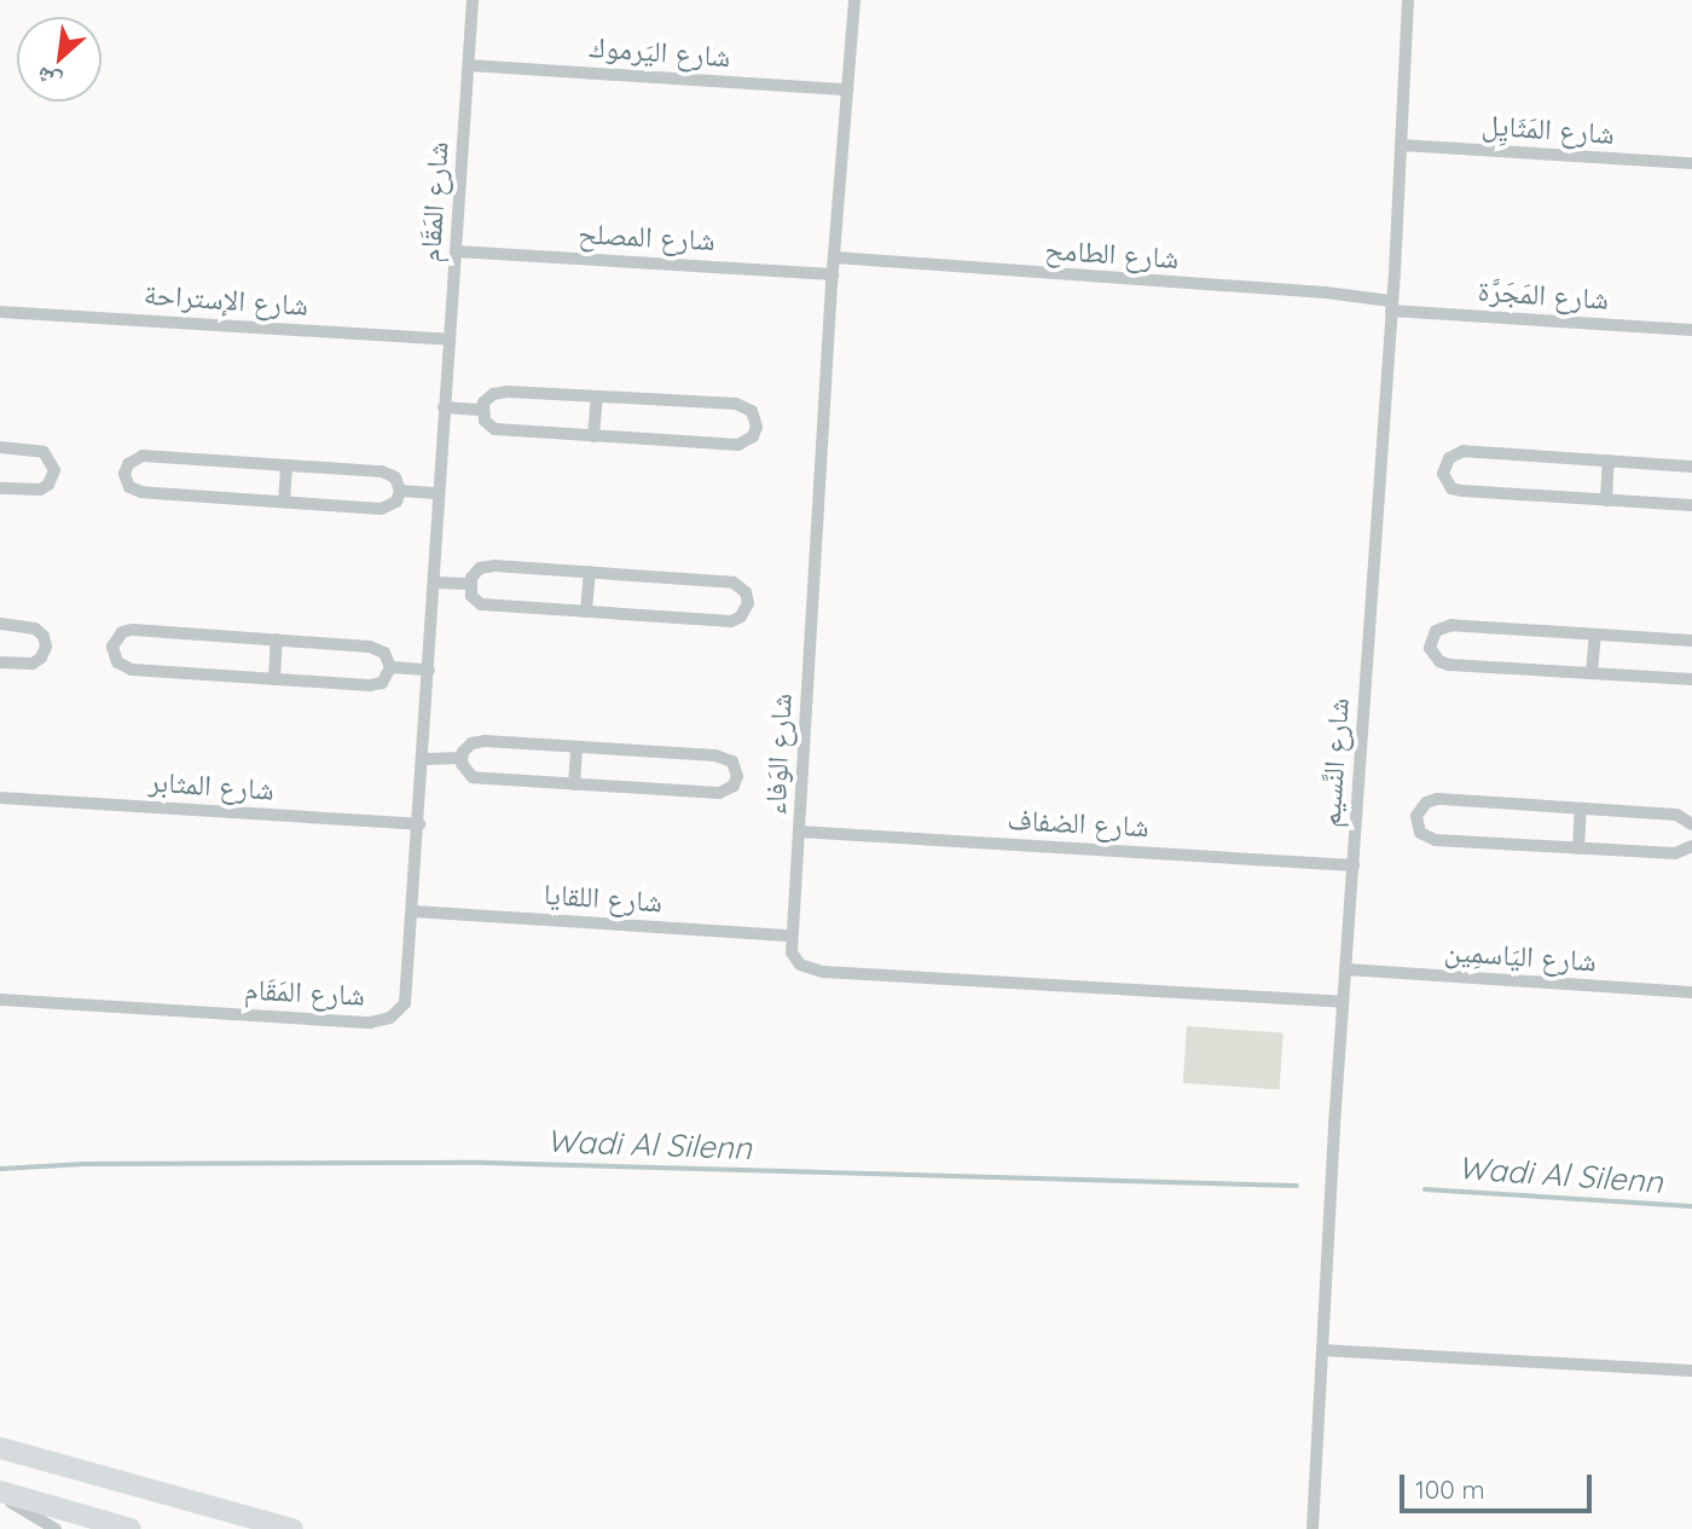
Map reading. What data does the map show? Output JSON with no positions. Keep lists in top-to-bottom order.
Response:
{
  "streets": {
    "street": [
      "شارع اليَرموك",
      "شارع المَثَايِل",
      "شارع المَقَام",
      "شارع المصلح",
      "شارع الطامح",
      "شارع المَجَرَّة",
      "شارع الإستراحة",
      "شارع الوَفاء",
      "شارع النَّسيم",
      "شارع المثابر",
      "شارع الضفاف",
      "شارع اللقايا",
      "شارع اليَاسمِين"
    ]
  },
  "crossings": [
    ["شارع اليَرموك", "شارع المَقَام"],
    ["شارع اليَرموك", "شارع الوَفاء"],
    ["شارع المَثَايِل", "شارع النَّسيم"],
    ["شارع المَقَام", "شارع المصلح"],
    ["شارع المَقَام", "شارع الإستراحة"],
    ["شارع المَقَام", "شارع المثابر"],
    ["شارع المَقَام", "شارع اللقايا"],
    ["شارع المصلح", "شارع الطامح"],
    ["شارع المصلح", "شارع الوَفاء"],
    ["شارع الطامح", "شارع المَجَرَّة"],
    ["شارع الطامح", "شارع الوَفاء"],
    ["شارع الطامح", "شارع النَّسيم"],
    ["شارع المَجَرَّة", "شارع النَّسيم"],
    ["شارع الوَفاء", "شارع الضفاف"],
    ["شارع الوَفاء", "شارع اللقايا"],
    ["شارع النَّسيم", "شارع الضفاف"],
    ["شارع النَّسيم", "شارع اليَاسمِين"]
  ],
  "water": ["Wadi Al Silenn"],
  "scale_bar": "100 m",
  "north": "bottom left"
}
